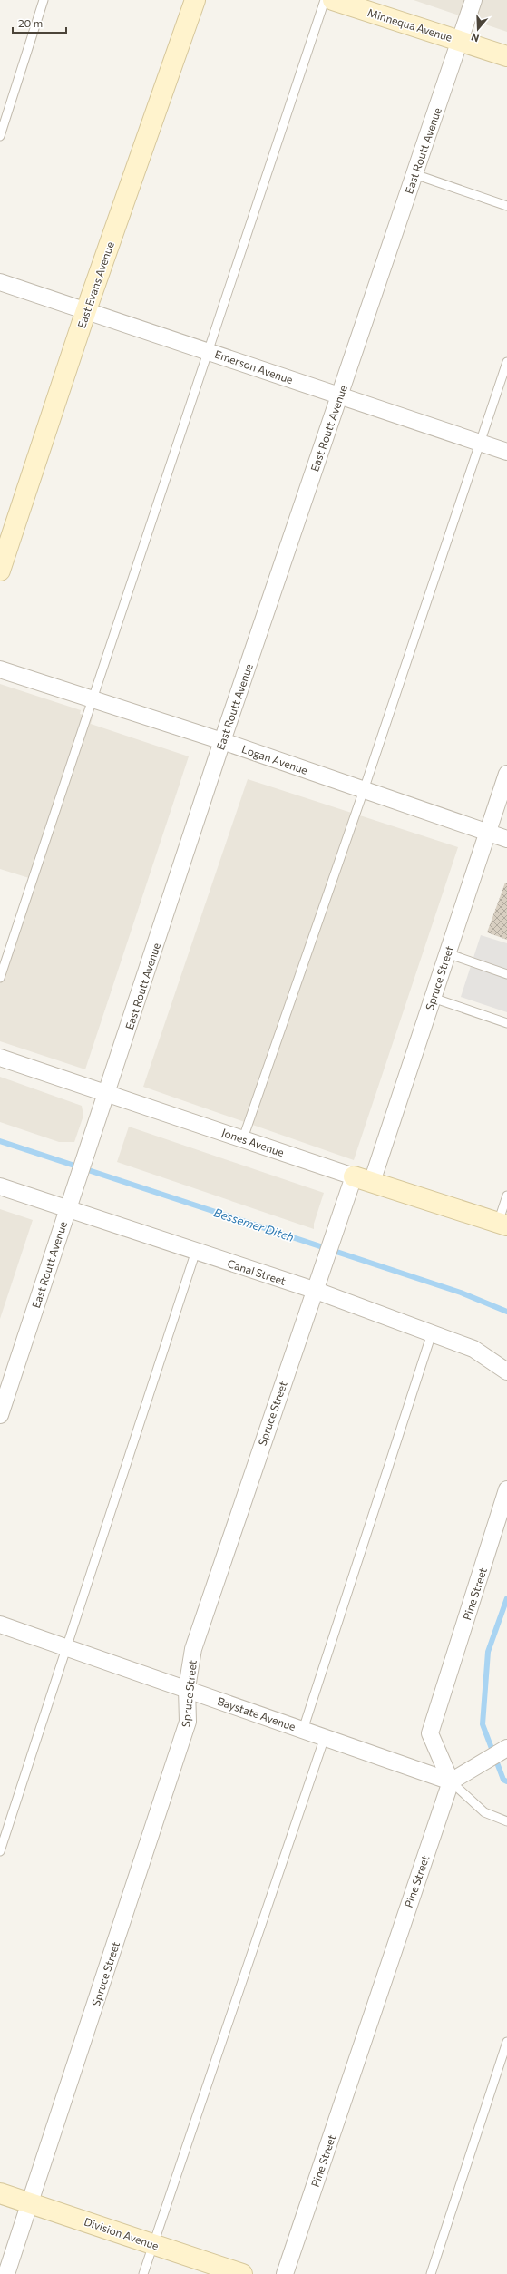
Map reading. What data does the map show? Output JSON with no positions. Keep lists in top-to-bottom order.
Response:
{
  "streets": {
    "street": [
      "Minnequa Avenue",
      "East Routt Avenue",
      "East Evans Avenue",
      "Emerson Avenue",
      "Logan Avenue",
      "Spruce Street",
      "Jones Avenue",
      "Canal Street",
      "Pine Street",
      "Baystate Avenue",
      "Division Avenue"
    ]
  },
  "crossings": [
    ["Minnequa Avenue", "East Routt Avenue"],
    ["East Routt Avenue", "Emerson Avenue"],
    ["East Routt Avenue", "Logan Avenue"],
    ["East Routt Avenue", "Jones Avenue"],
    ["East Routt Avenue", "Canal Street"],
    ["East Evans Avenue", "Emerson Avenue"],
    ["Logan Avenue", "Spruce Street"],
    ["Spruce Street", "Jones Avenue"],
    ["Spruce Street", "Canal Street"],
    ["Spruce Street", "Baystate Avenue"],
    ["Spruce Street", "Division Avenue"],
    ["Pine Street", "Baystate Avenue"]
  ],
  "water": ["Bessemer Ditch"],
  "scale_bar": "20 m",
  "north": "bottom"
}
